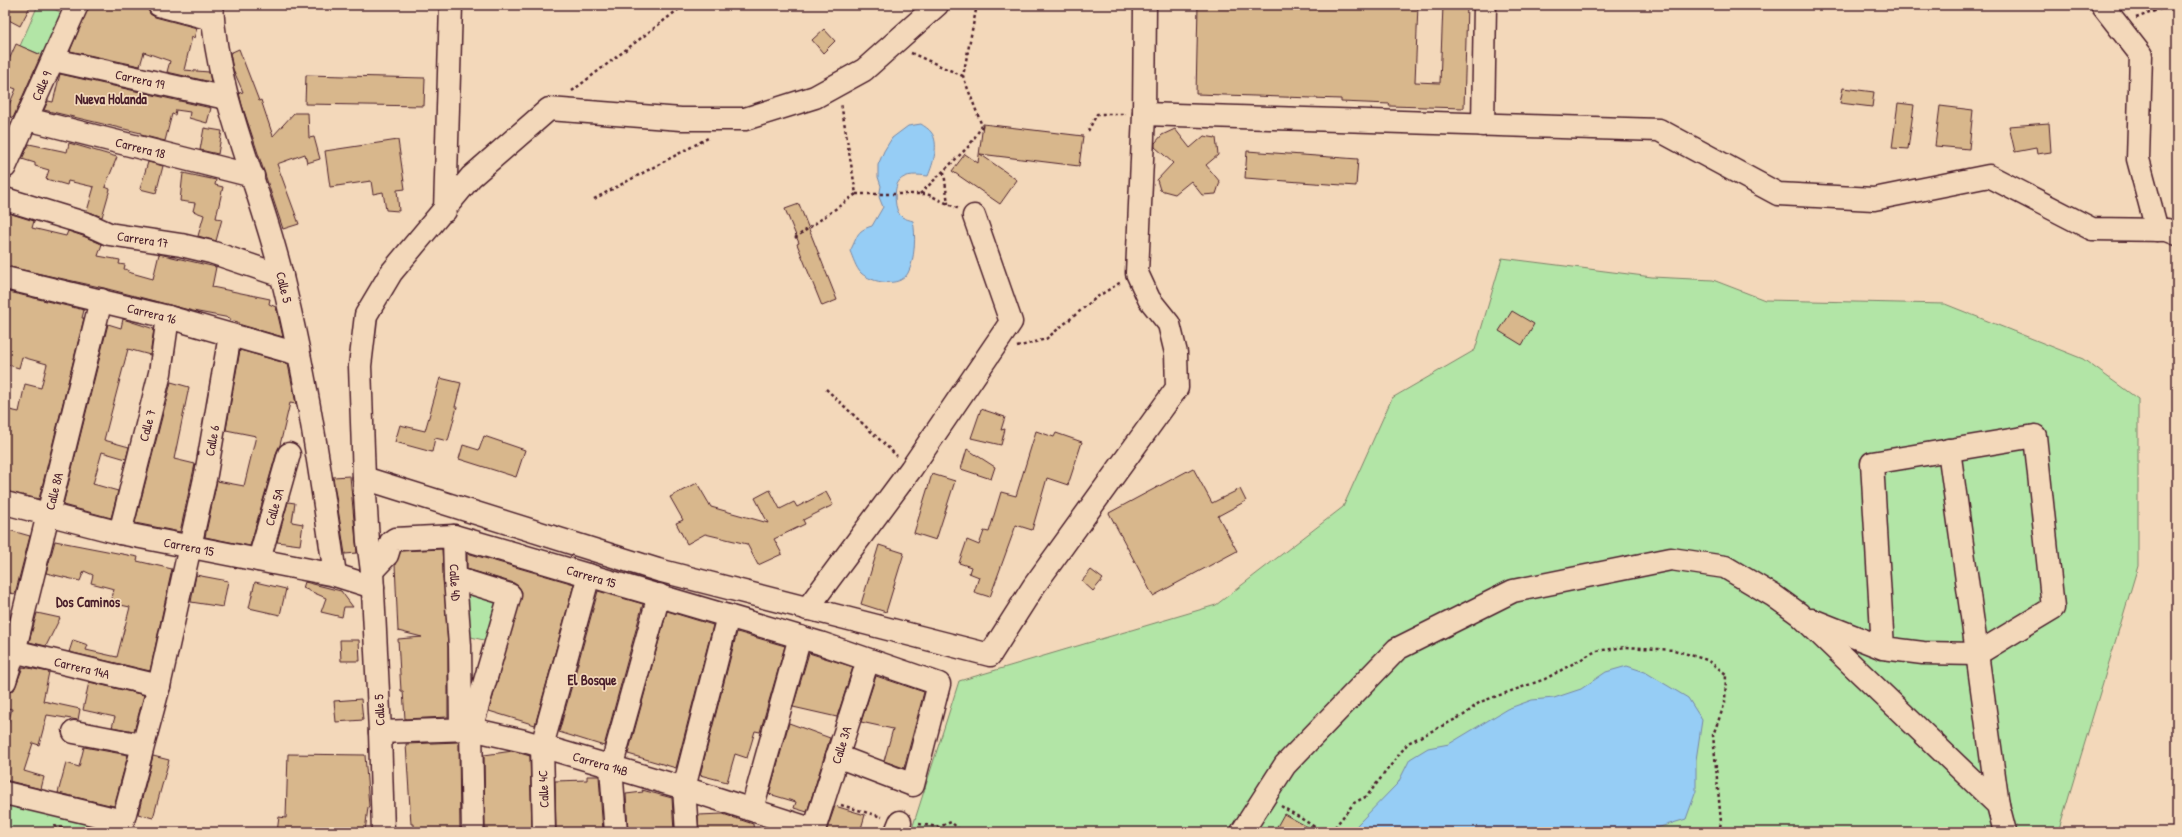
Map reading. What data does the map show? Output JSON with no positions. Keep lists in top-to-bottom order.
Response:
{
  "streets": {
    "street": [
      "Carrera 19",
      "Calle 9",
      "Carrera 18",
      "Carrera 17",
      "Calle 5",
      "Carrera 16",
      "Calle 7",
      "Calle 6",
      "Calle 8A",
      "Calle 5A",
      "Carrera 15",
      "Calle 4D",
      "Carrera 14A",
      "Calle 3A",
      "Carrera 14B",
      "Calle 4C"
    ]
  },
  "crossings": [
    ["Carrera 19", "Calle 9"],
    ["Carrera 19", "Calle 5"],
    ["Calle 9", "Carrera 18"],
    ["Carrera 18", "Calle 5"],
    ["Carrera 17", "Calle 5"],
    ["Calle 5", "Carrera 16"],
    ["Calle 5", "Carrera 15"],
    ["Calle 5", "Carrera 14B"],
    ["Carrera 16", "Calle 7"],
    ["Carrera 16", "Calle 6"],
    ["Carrera 16", "Calle 8A"],
    ["Calle 7", "Carrera 15"],
    ["Calle 6", "Carrera 15"],
    ["Calle 6", "Carrera 14A"],
    ["Calle 8A", "Carrera 15"],
    ["Calle 8A", "Carrera 14A"],
    ["Calle 5A", "Carrera 15"],
    ["Carrera 15", "Calle 4D"],
    ["Carrera 15", "Calle 3A"],
    ["Carrera 15", "Calle 4C"],
    ["Calle 4D", "Carrera 14B"],
    ["Calle 3A", "Carrera 14B"],
    ["Carrera 14B", "Calle 4C"]
  ],
  "districts": ["Nueva Holanda", "Dos Caminos", "El Bosque"]
}
